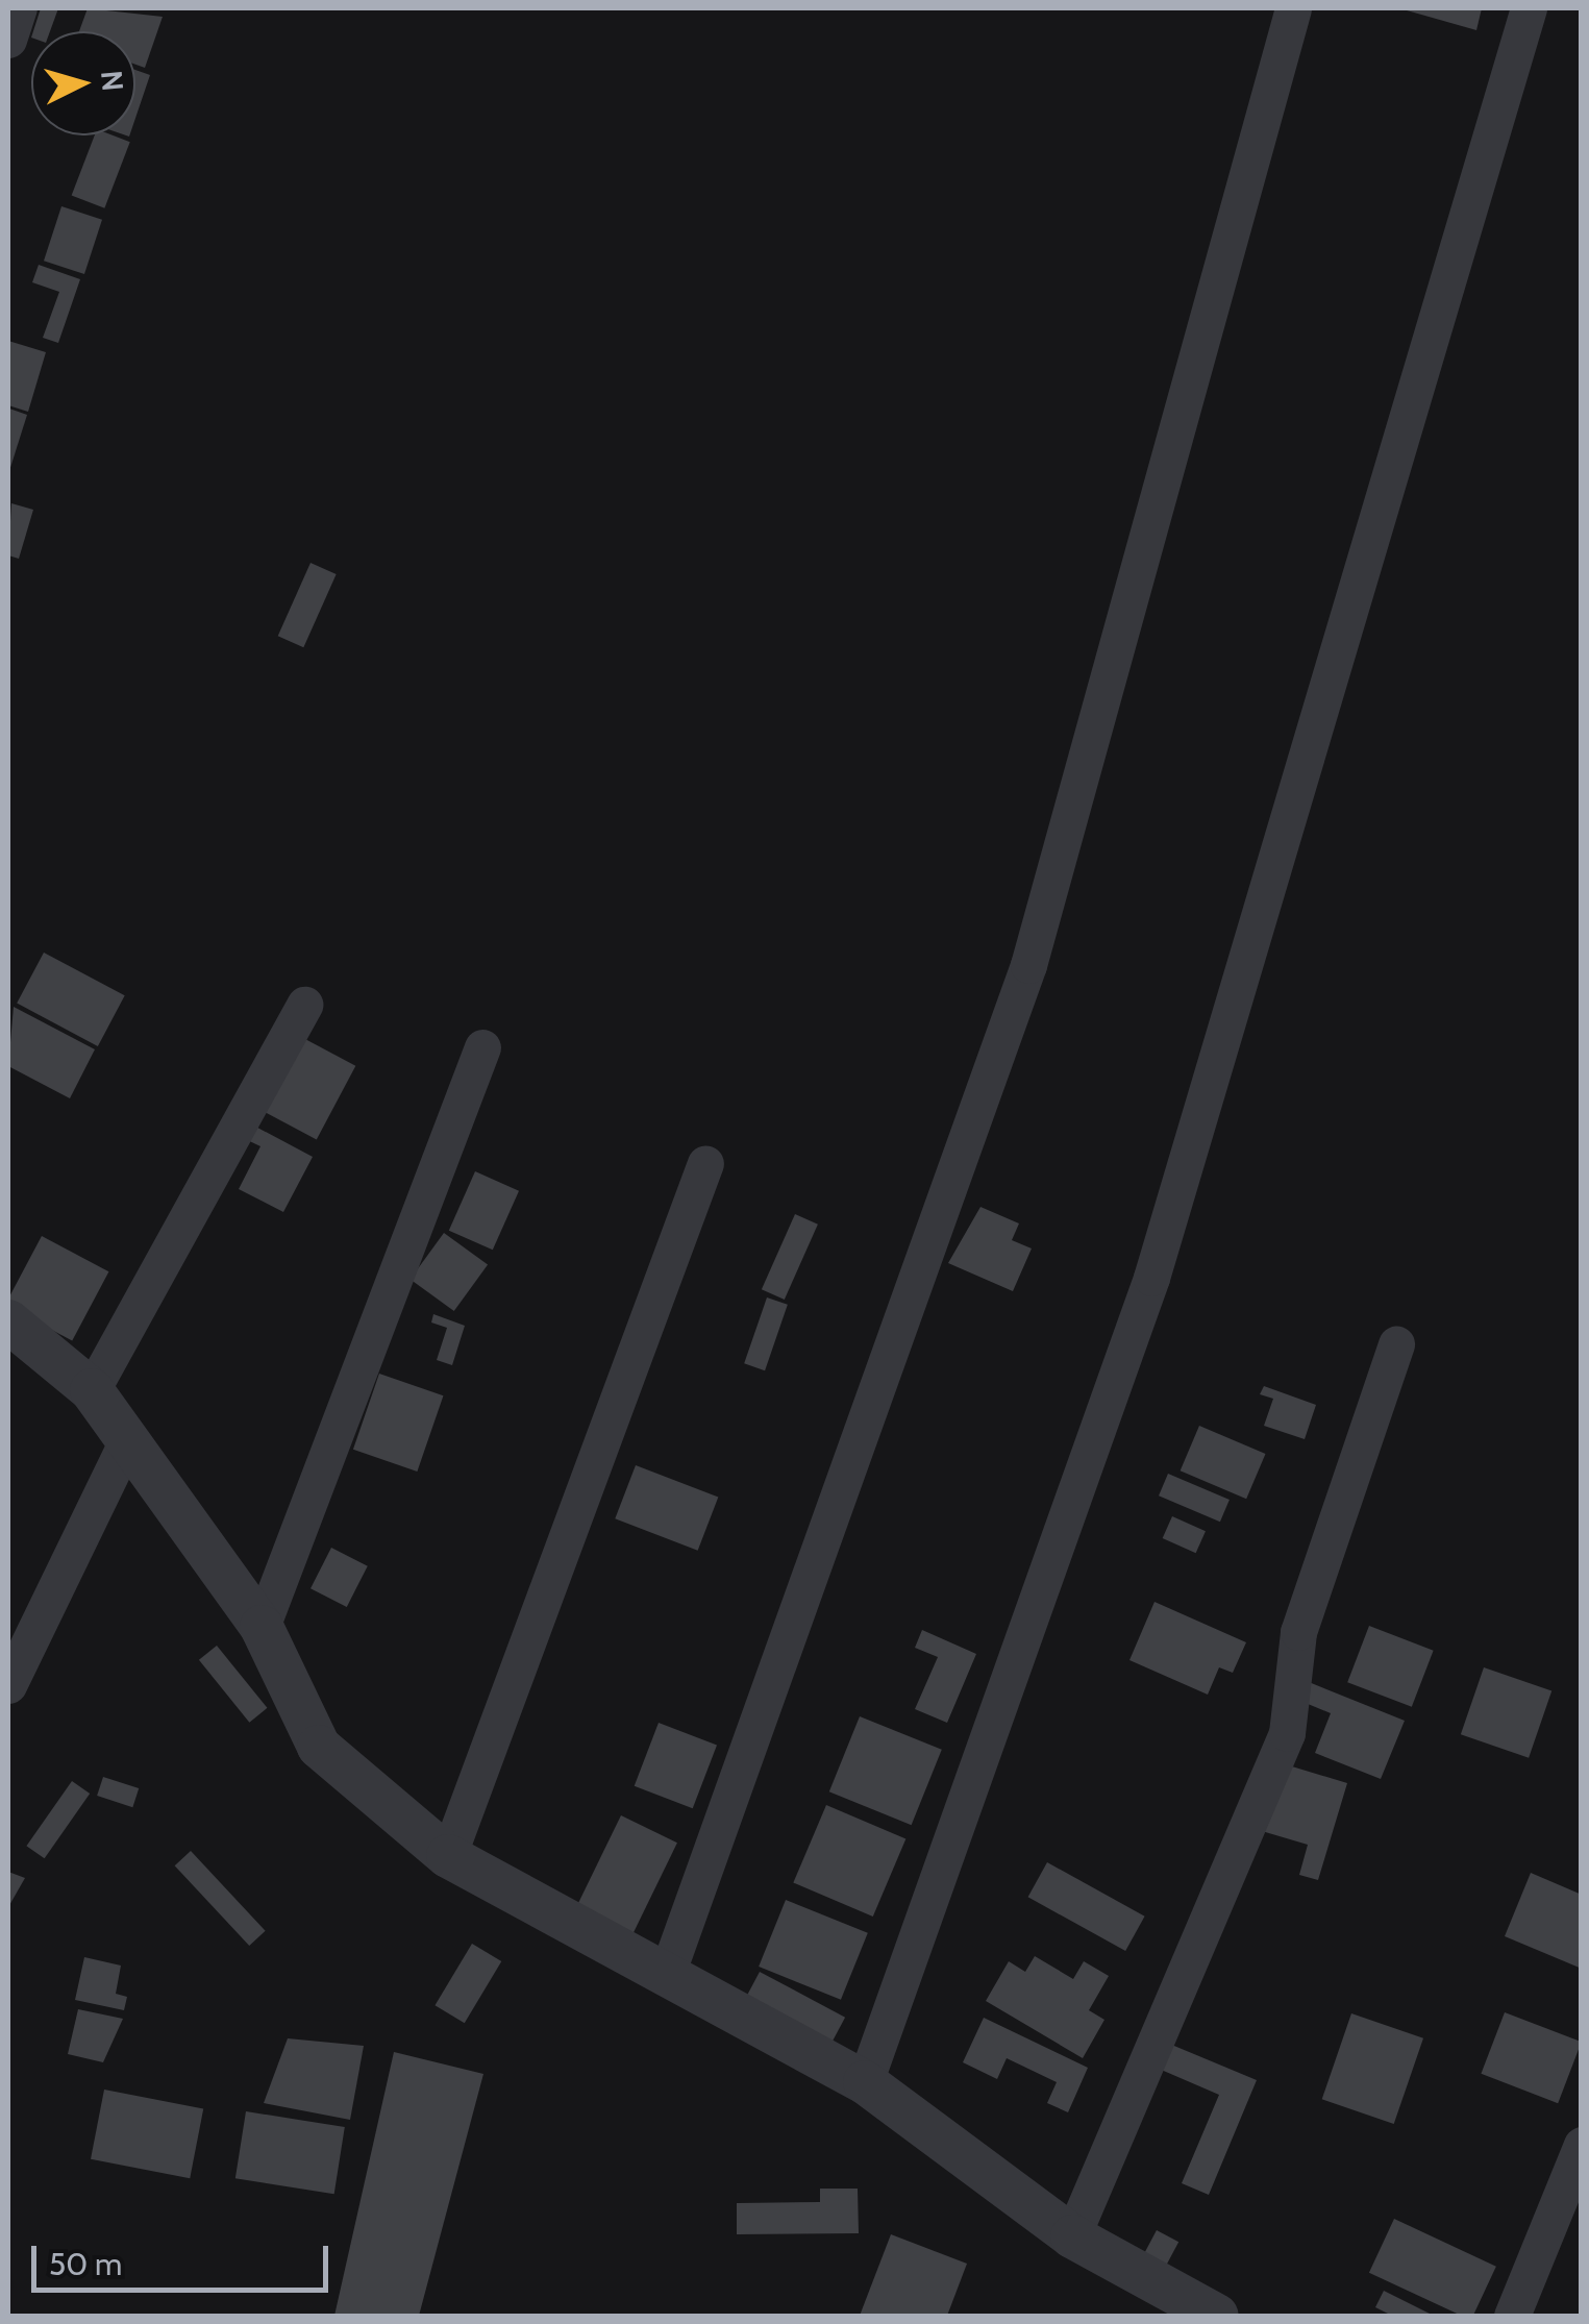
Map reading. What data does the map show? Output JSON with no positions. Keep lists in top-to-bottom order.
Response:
{
  "scale_bar": "50 m",
  "north": "right"
}
